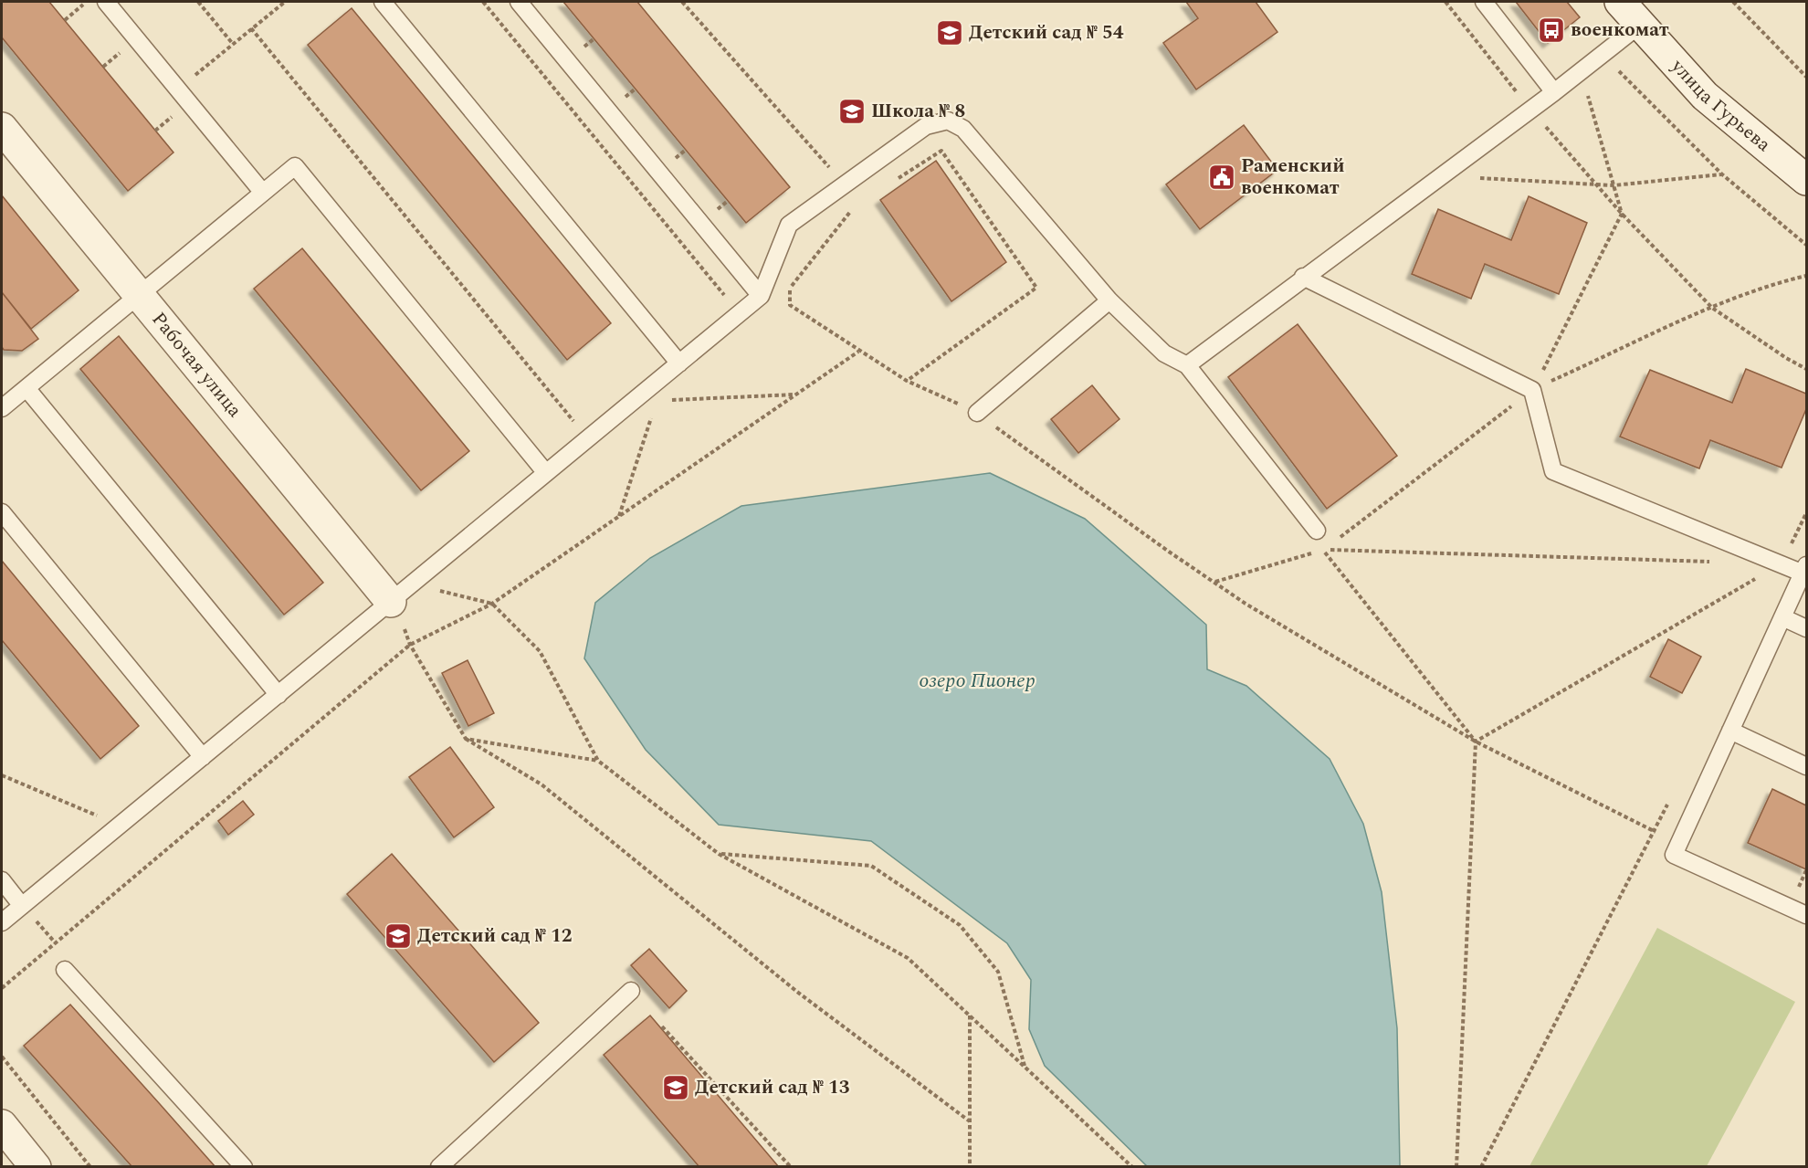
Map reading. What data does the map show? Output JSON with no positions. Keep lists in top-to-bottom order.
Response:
{
  "streets": {
    "street": ["улица Гурьева", "Рабочая улица"]
  },
  "water": ["озеро Пионер"],
  "places": {
    "bus stop": ["военкомат"],
    "school or university": [
      "Детский сад № 54",
      "Школа № 8",
      "Детский сад № 12",
      "Детский сад № 13"
    ],
    "public building": ["Раменский военкомат"]
  }
}
